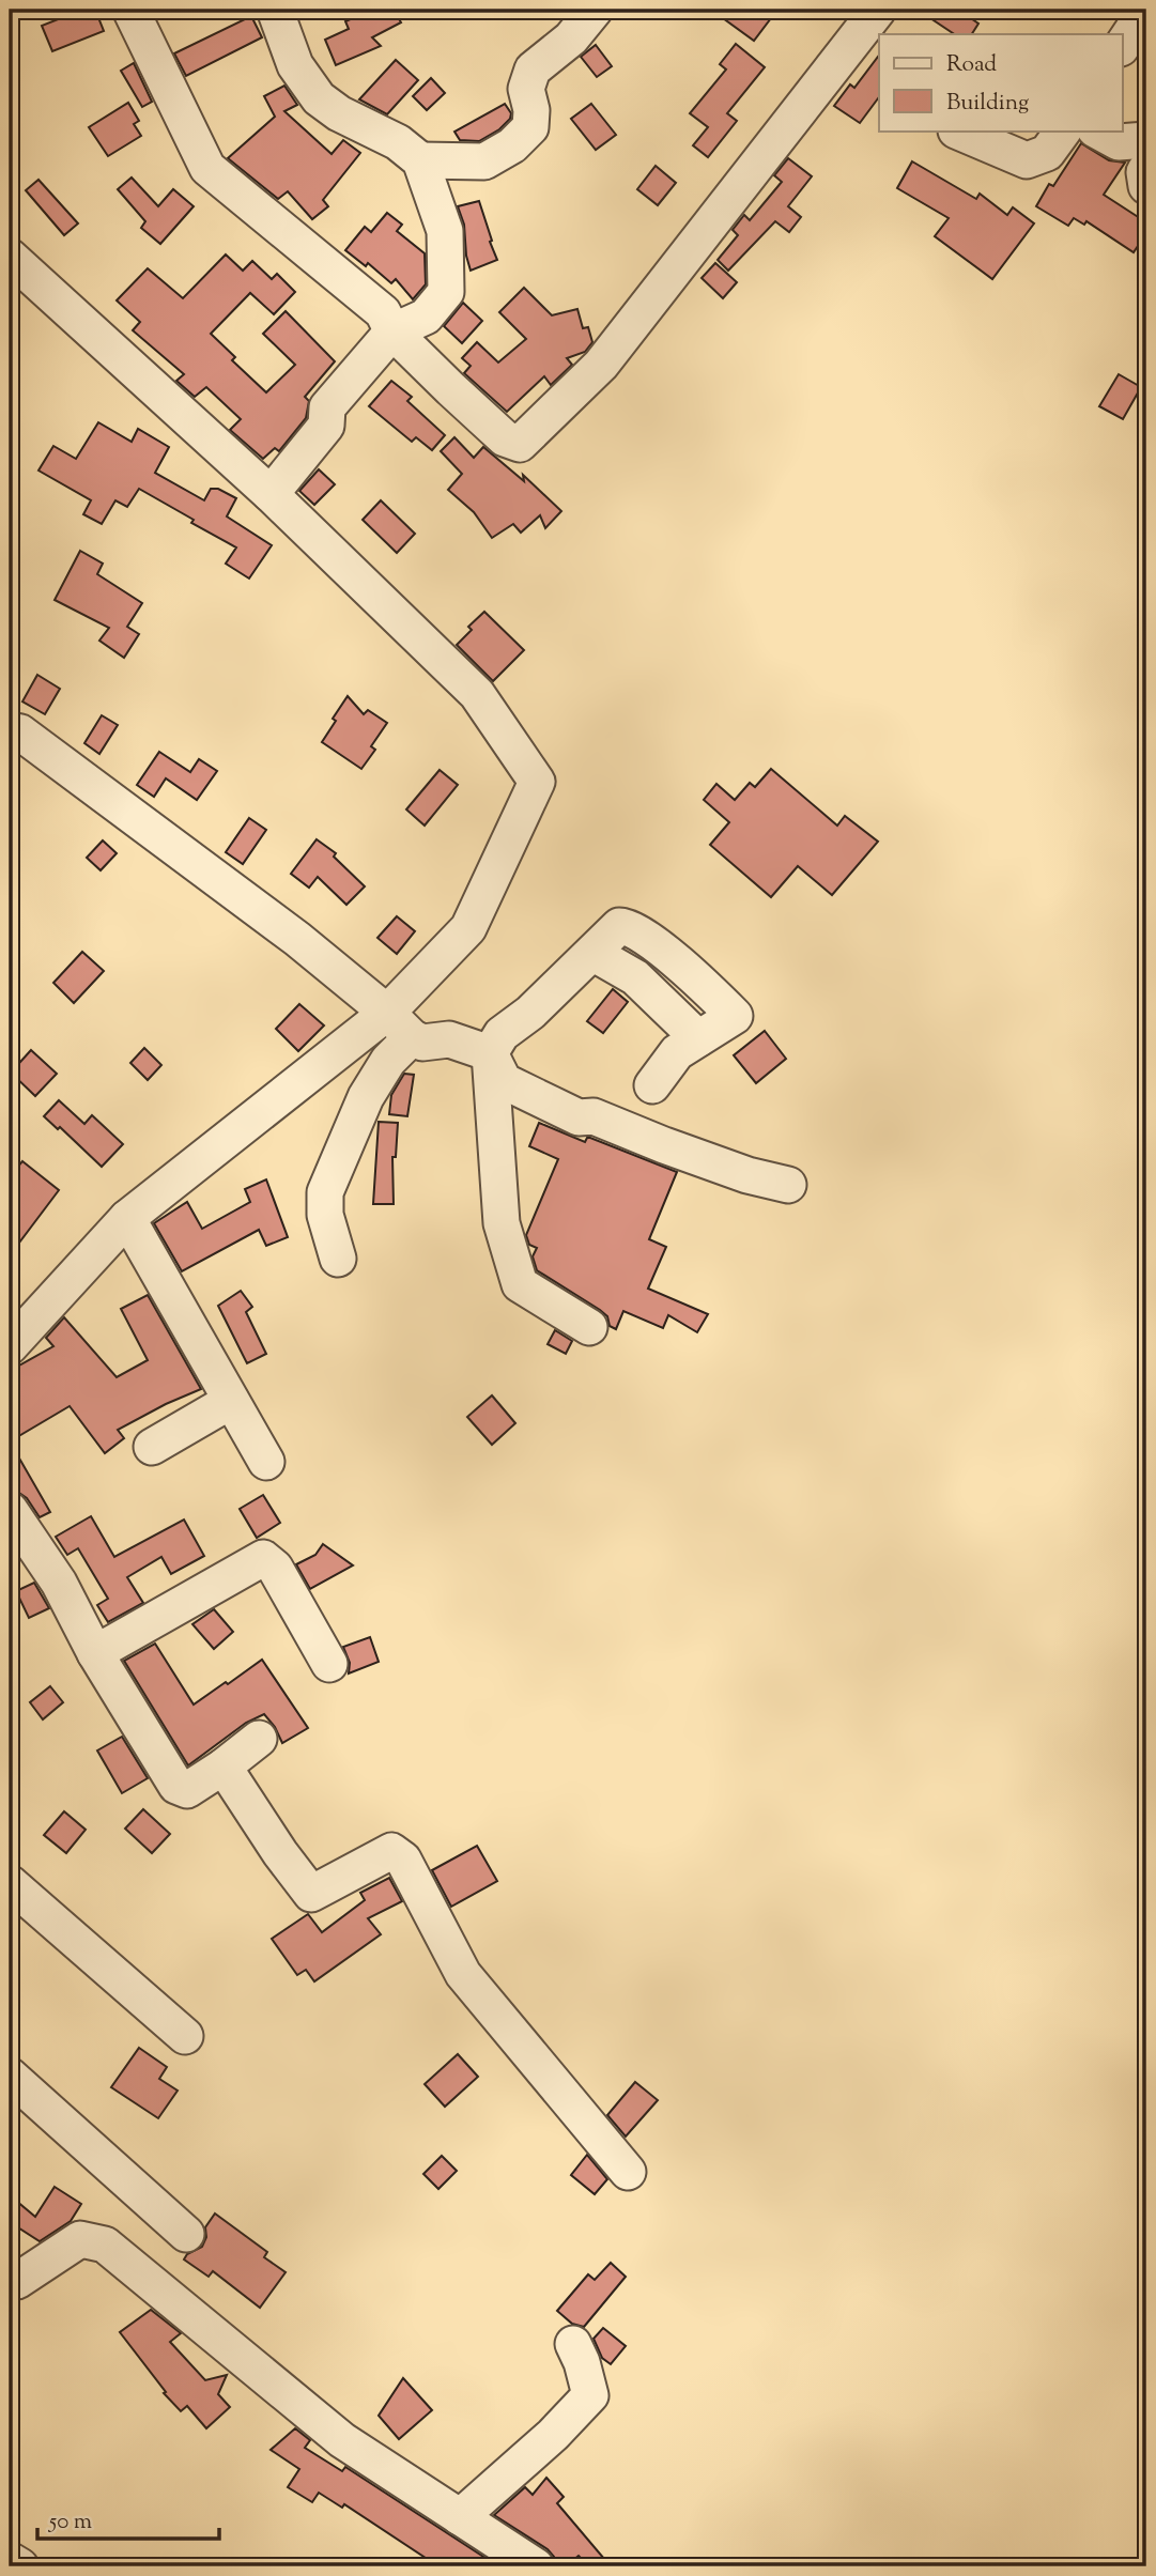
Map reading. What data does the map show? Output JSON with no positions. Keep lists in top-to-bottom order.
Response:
{
  "legend": ["Road", "Building"],
  "scale_bar": "50 m"
}
